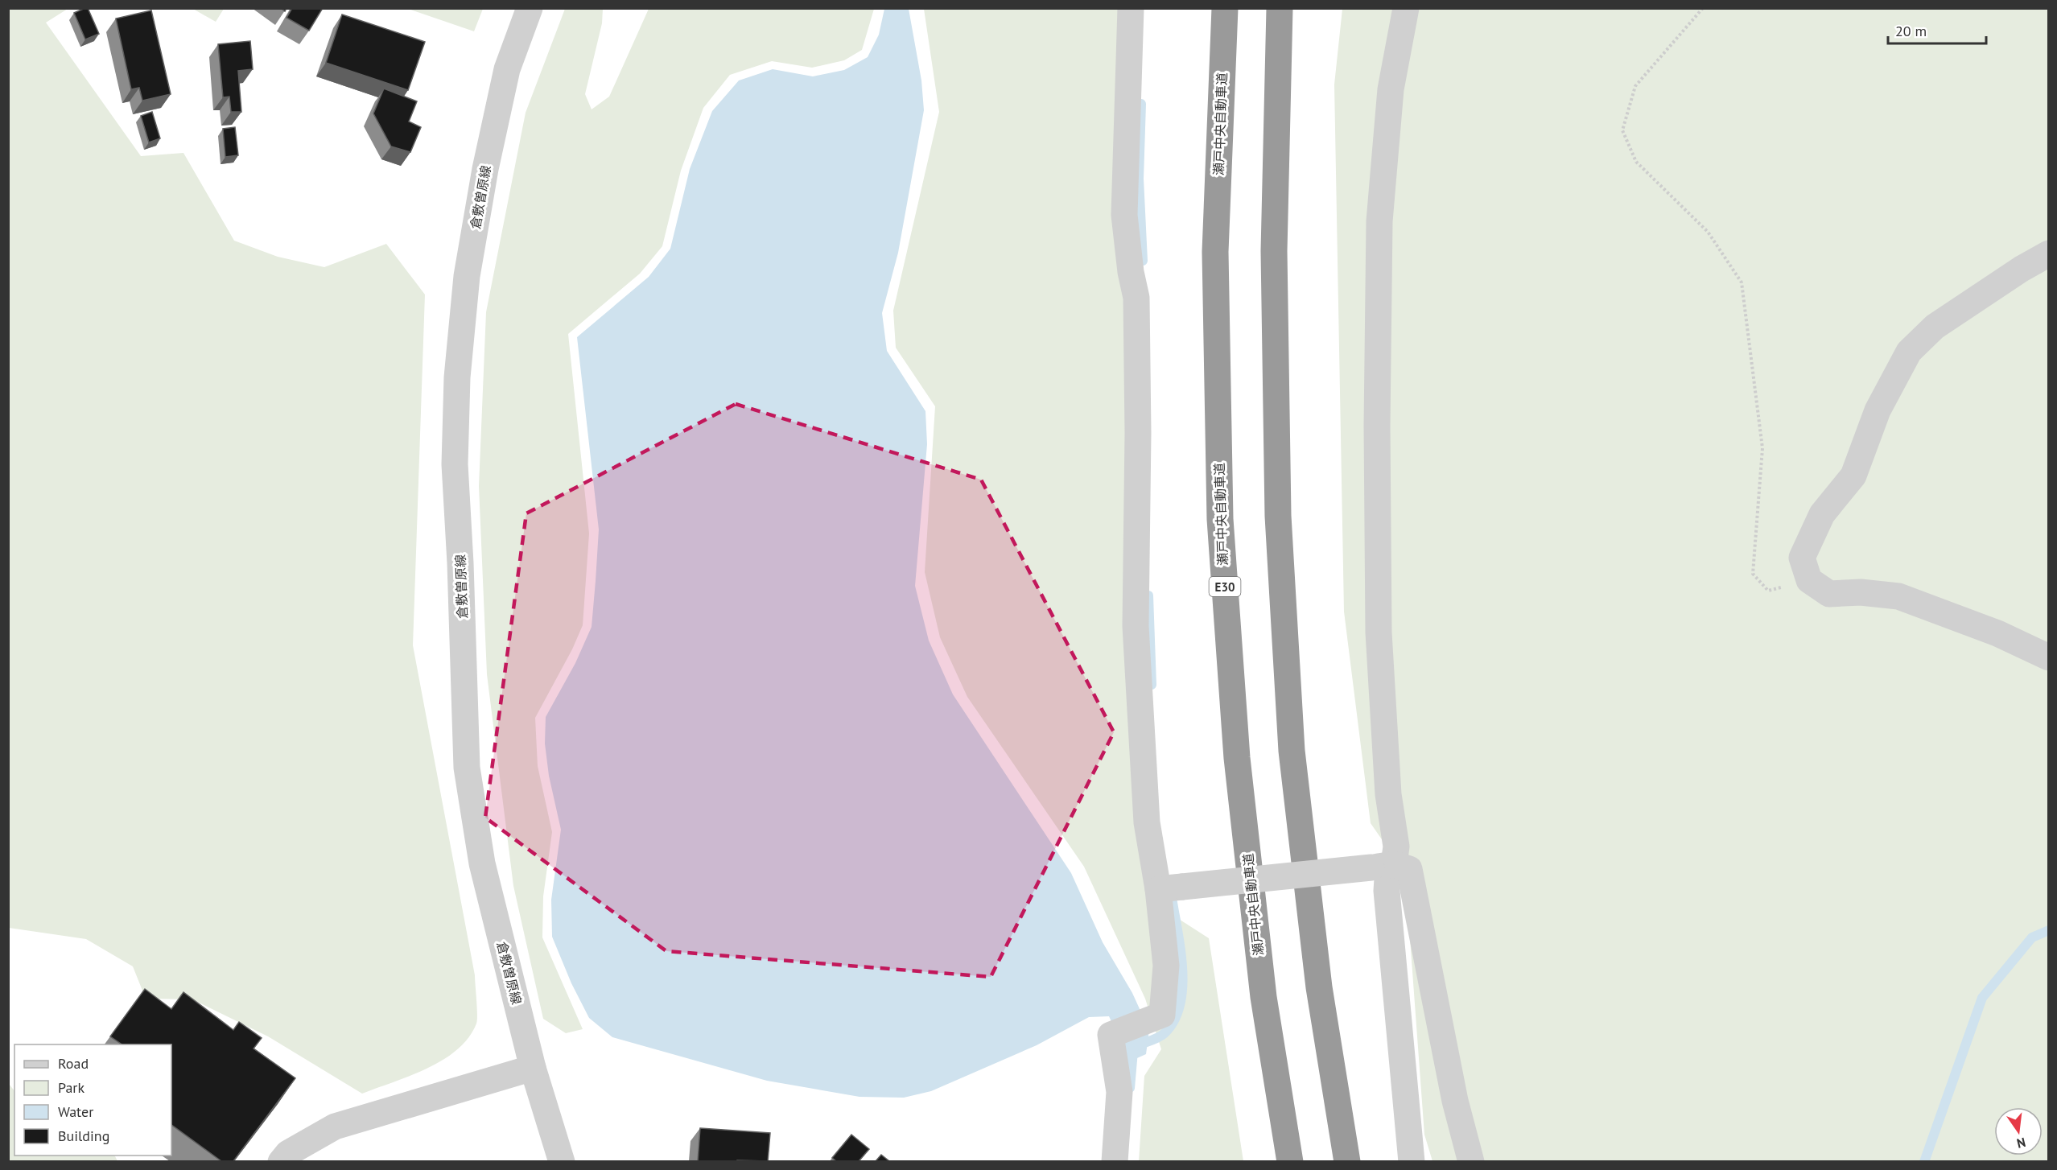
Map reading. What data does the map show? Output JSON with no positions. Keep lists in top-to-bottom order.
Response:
{
  "streets": {
    "highway": ["瀬戸中央自動車道", "E30"],
    "street": ["倉敷曽原線"]
  },
  "legend": [
    "Road",
    "Park",
    "Water",
    "Building"
  ],
  "scale_bar": "20 m",
  "north": "bottom"
}
